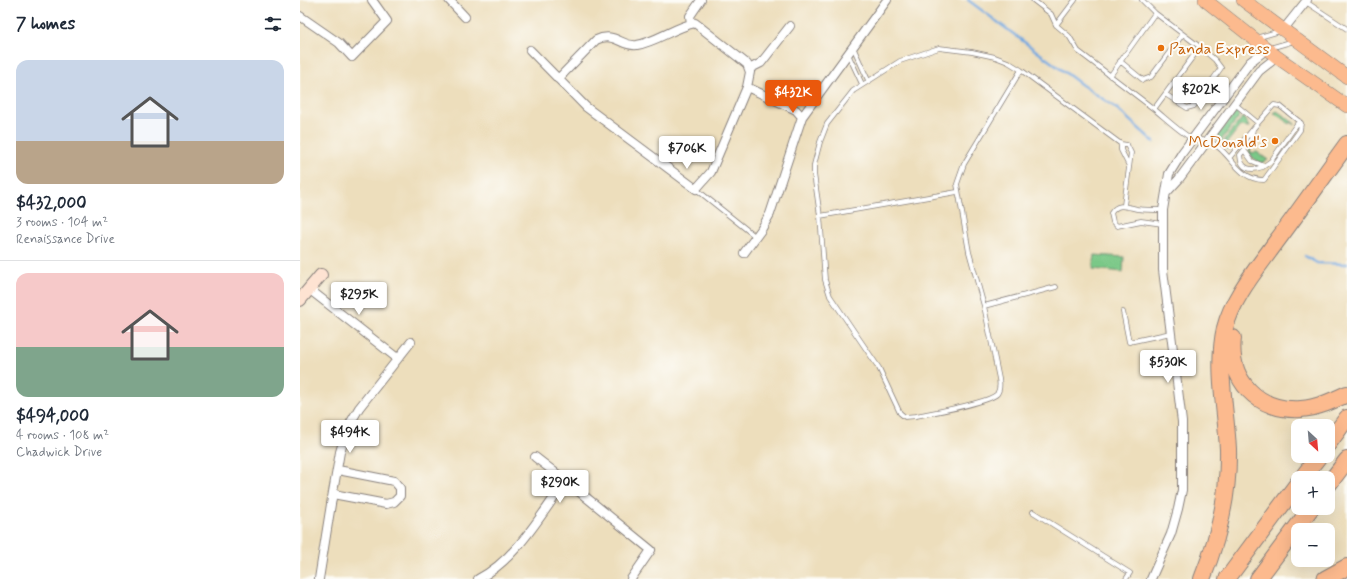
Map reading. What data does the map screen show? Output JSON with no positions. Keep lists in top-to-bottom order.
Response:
{
  "places": ["Panda Express", "McDonald's"],
  "north": "bottom right",
  "page": {
    "heading": "7 homes",
    "list": [
      {
        "name": "$432,000",
        "note": "3 rooms · 104 m² · Renaissance Drive"
      },
      {
        "name": "$494,000",
        "note": "4 rooms · 108 m² · Chadwick Drive"
      }
    ],
    "price": [
      "$202K",
      "$432K",
      "$706K",
      "$295K",
      "$530K",
      "$494K",
      "$290K"
    ],
    "map_buttons": ["+", "−"]
  }
}
